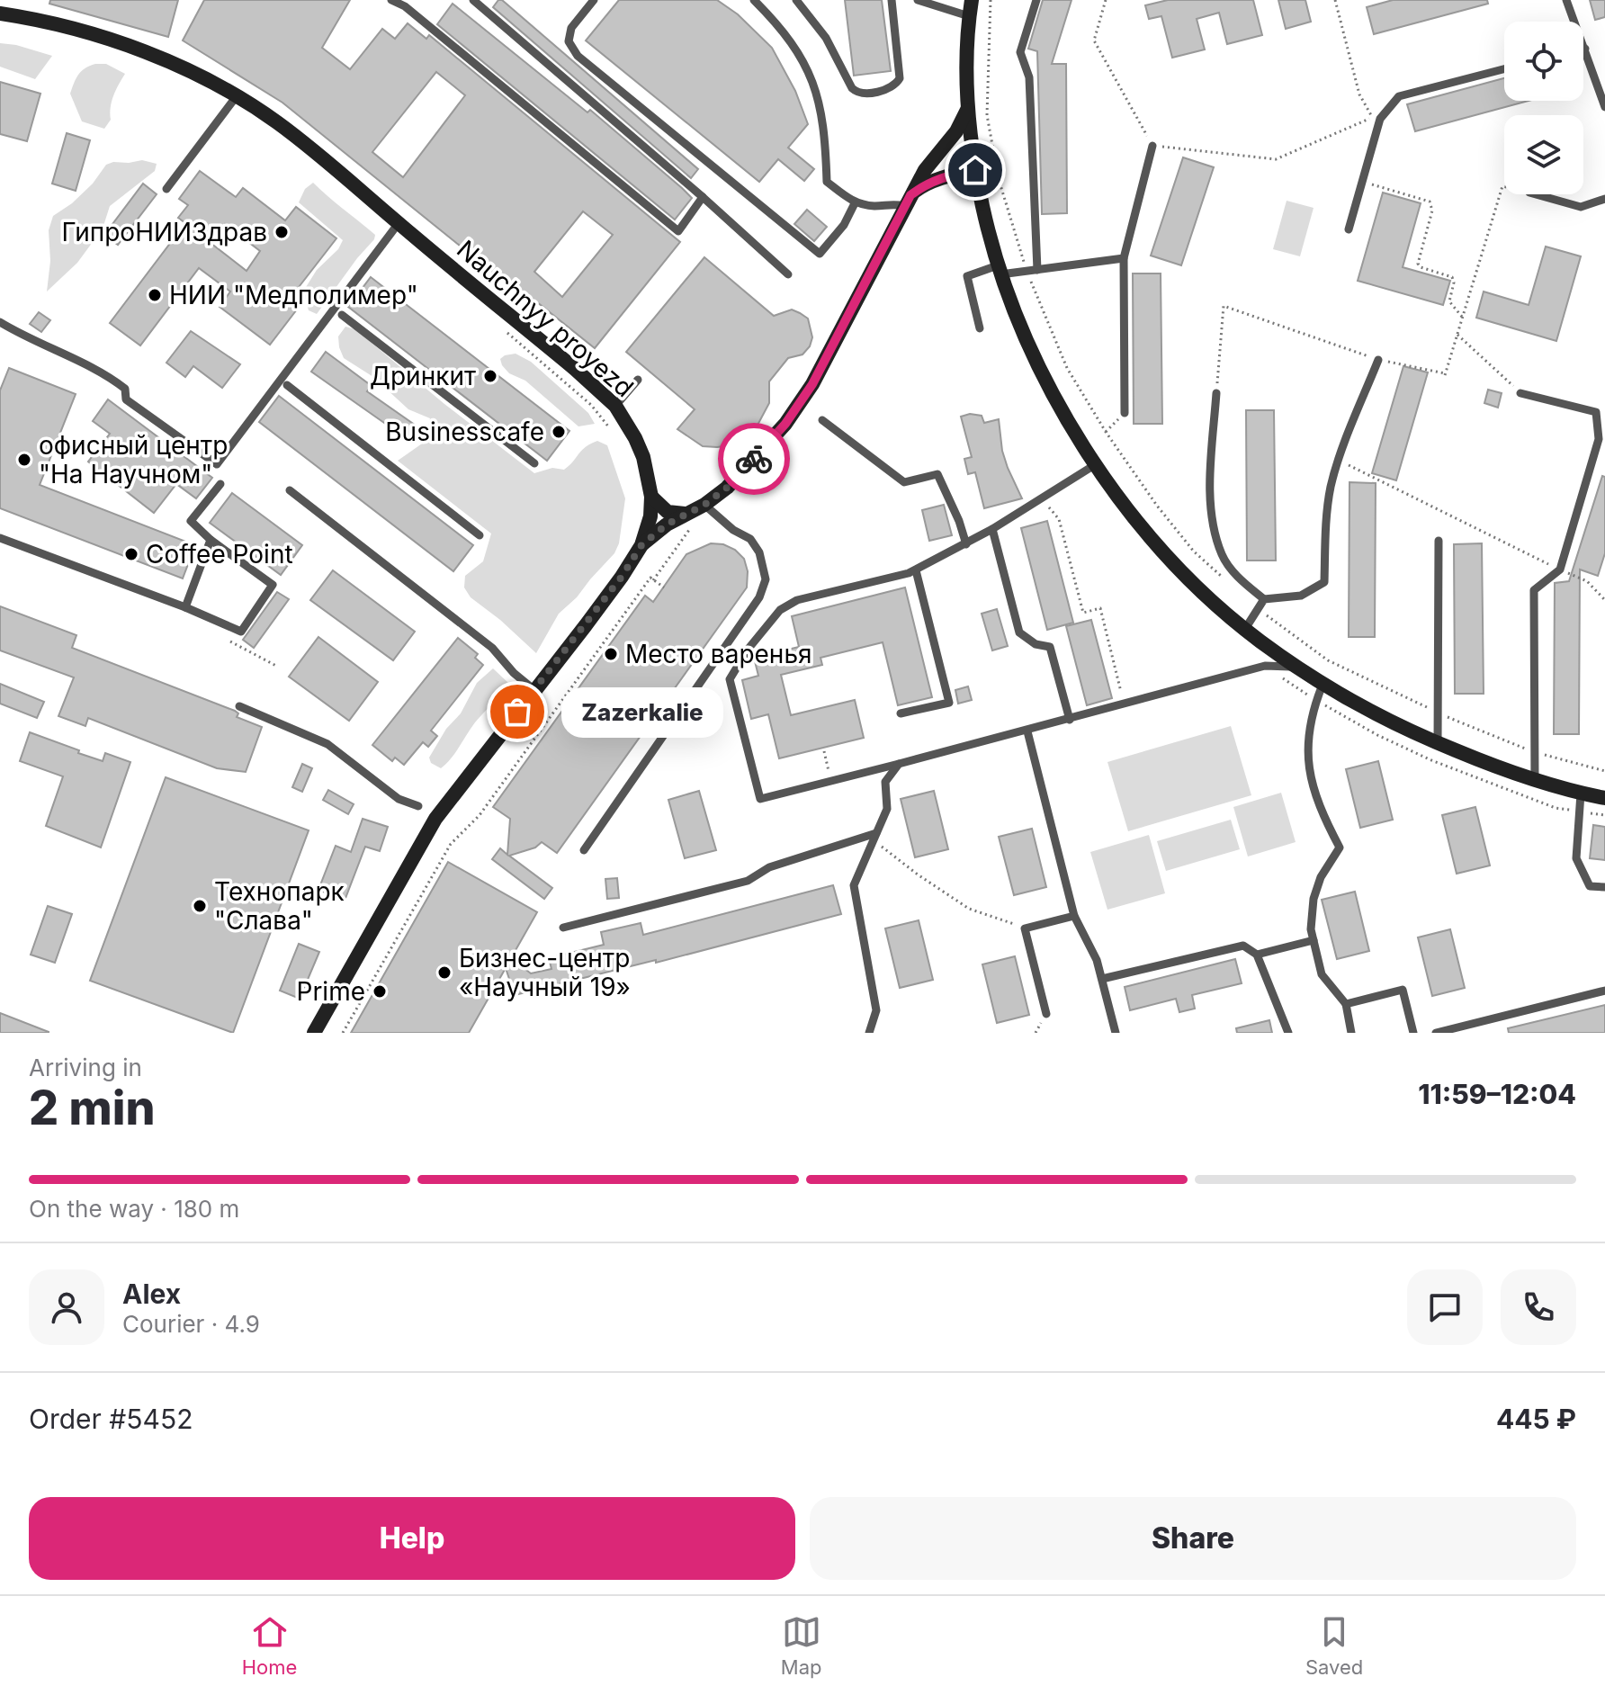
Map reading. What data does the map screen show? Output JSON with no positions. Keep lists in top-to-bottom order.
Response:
{
  "streets": {
    "street": ["Nauchnyy proyezd"]
  },
  "places": [
    "ГипроНИИЗдрав",
    "НИИ \"Медполимер\"",
    "Дринкит",
    "Businesscafe",
    "офисный центр \"На Научном\"",
    "Coffee Point",
    "Место варенья",
    "Zazerkalie",
    "Технопарк \"Слава\"",
    "Бизнес-центр «Научный 19»",
    "Prime"
  ],
  "page": {
    "bubble": "Zazerkalie",
    "heading": ["2 min", "Arriving in", "11:59–12:04"],
    "panel": [
      "Alex",
      "Courier · 4.9",
      "Order #5452",
      "445 ₽"
    ],
    "bar": "On the way · 180 m",
    "buttons": ["Help", "Share"],
    "tabs": ["Home", "Map", "Saved"]
  }
}
